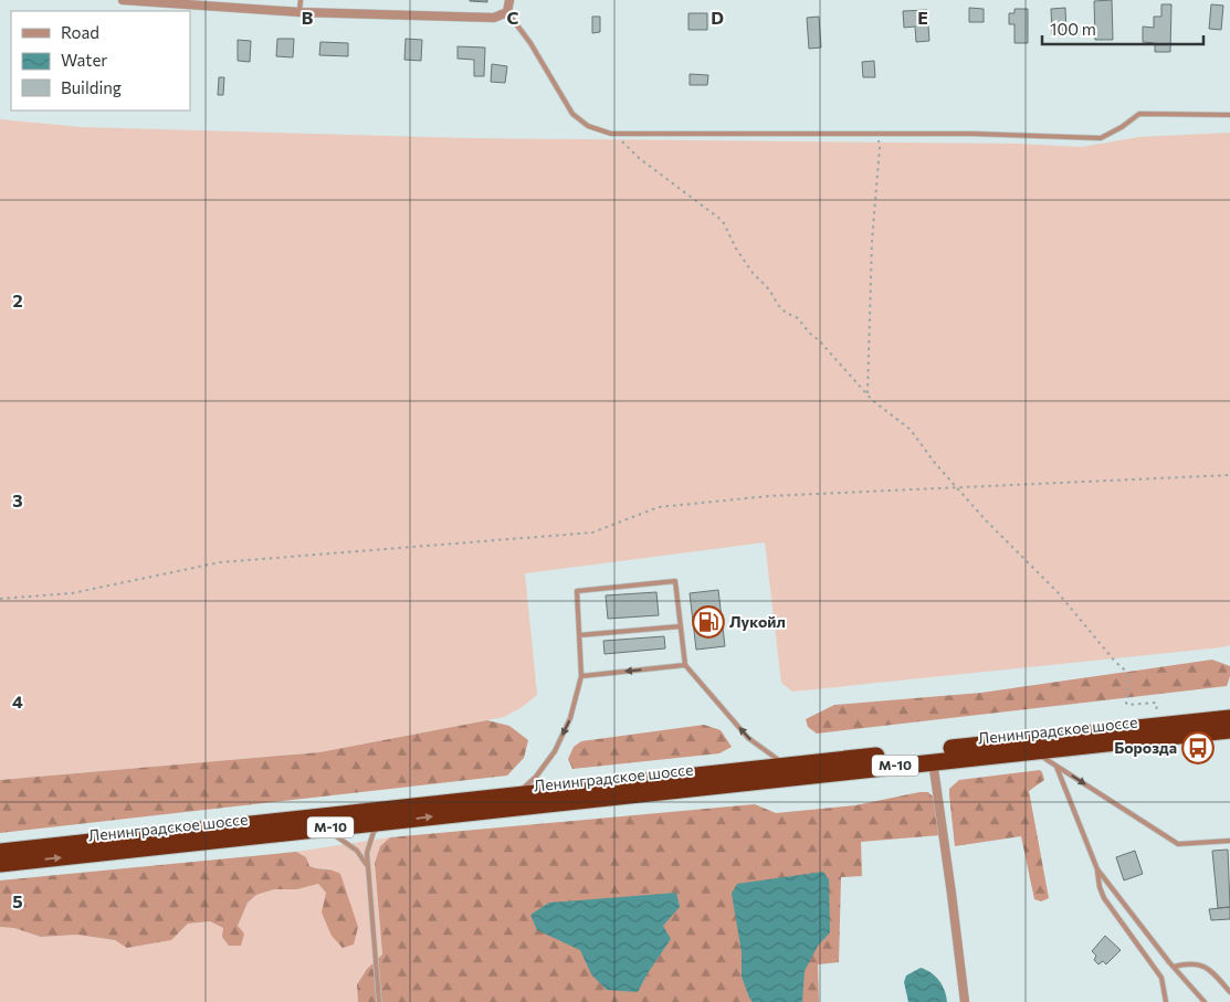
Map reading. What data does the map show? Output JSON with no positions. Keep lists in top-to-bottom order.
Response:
{
  "streets": {
    "highway": ["Ленинградское шоссе", "М-10"]
  },
  "places": {
    "fuel station": ["Лукойл"],
    "bus stop": ["Борозда"]
  },
  "legend": ["Road", "Water", "Building"],
  "scale_bar": "100 m",
  "grid": {
    "columns": [
      "B",
      "C",
      "D",
      "E"
    ],
    "rows": [
      "2",
      "3",
      "4",
      "5"
    ]
  }
}
